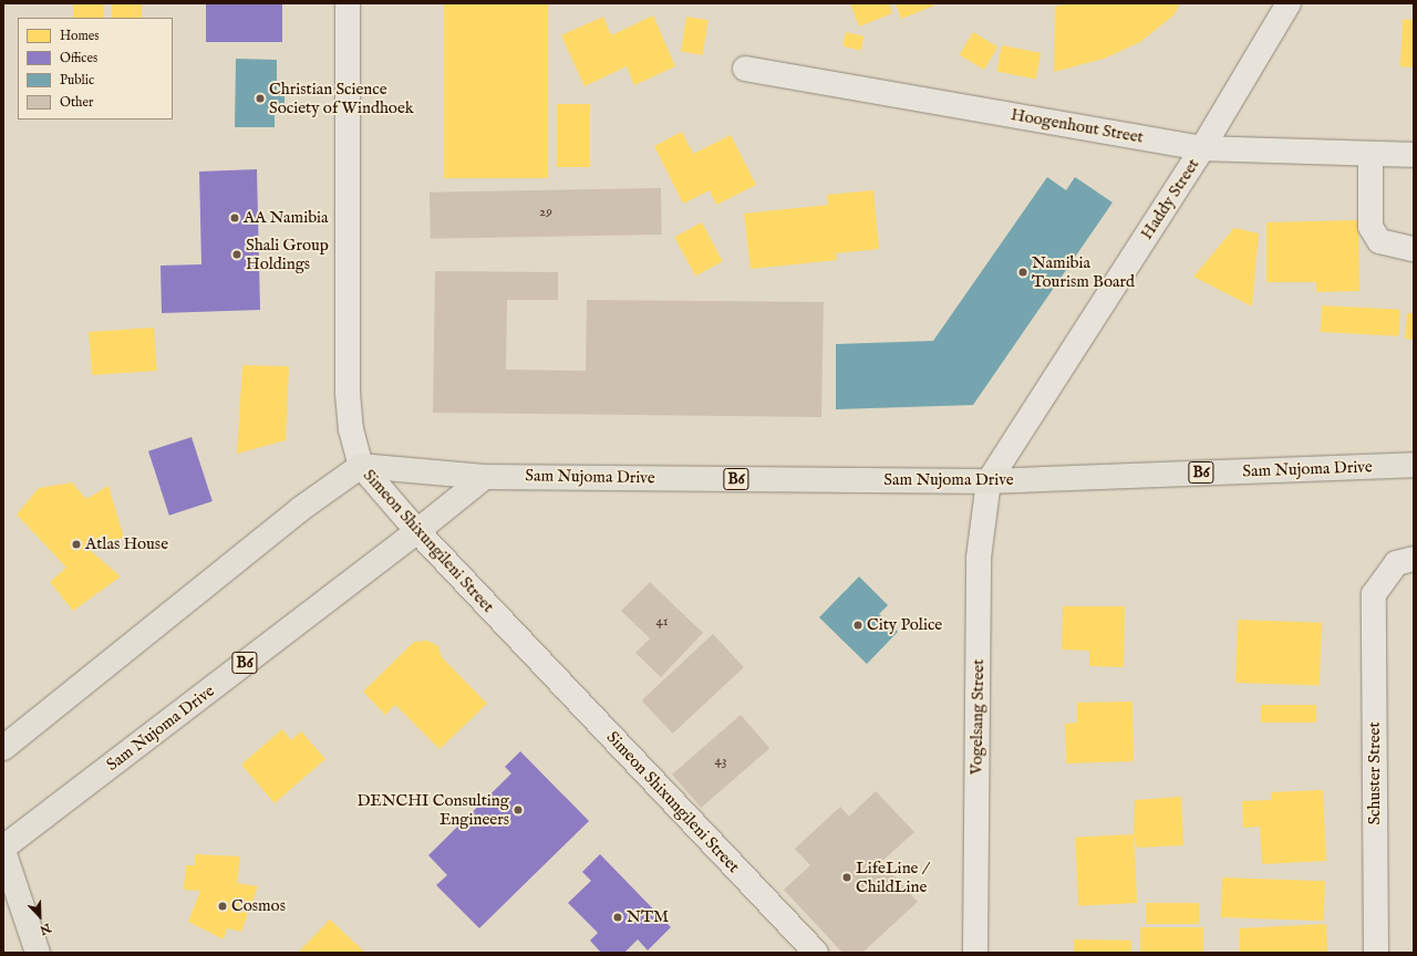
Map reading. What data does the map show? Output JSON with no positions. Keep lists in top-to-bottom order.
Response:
{
  "streets": {
    "main road": ["Sam Nujoma Drive", "B6"],
    "street": [
      "Hoogenhout Street",
      "Haddy Street",
      "Simeon Shixungileni Street",
      "Vogelsang Street",
      "Schuster Street"
    ]
  },
  "crossings": [
    ["Hoogenhout Street", "Haddy Street"],
    ["Haddy Street", "Sam Nujoma Drive"],
    ["Haddy Street", "Vogelsang Street"],
    ["Sam Nujoma Drive", "Simeon Shixungileni Street"],
    ["Sam Nujoma Drive", "Vogelsang Street"]
  ],
  "places": [
    "Christian Science Society of Windhoek",
    "AA Namibia",
    "Shali Group Holdings",
    "Namibia Tourism Board",
    "Atlas House",
    "City Police",
    "DENCHI Consulting Engineers",
    "LifeLine / ChildLine",
    "Cosmos",
    "NTM"
  ],
  "house_numbers": ["29", "41", "43"],
  "legend": [
    "Homes",
    "Offices",
    "Public",
    "Other"
  ],
  "north": "bottom right"
}
